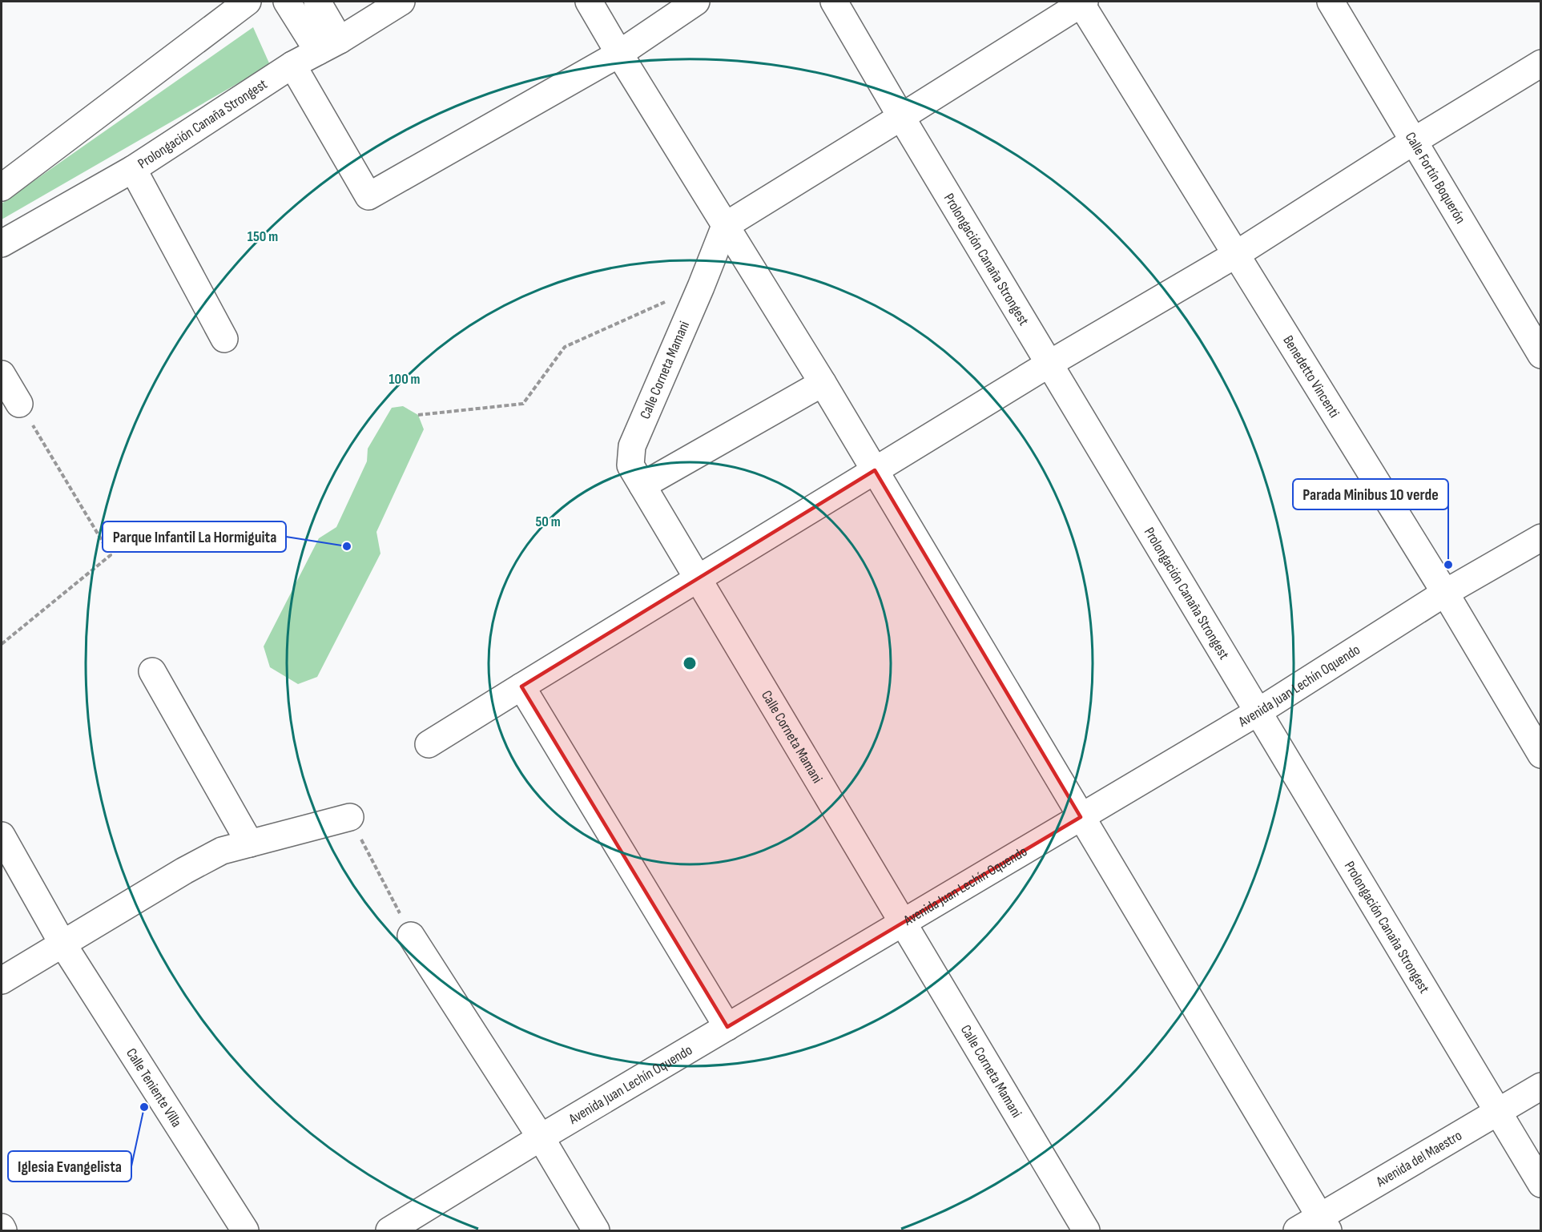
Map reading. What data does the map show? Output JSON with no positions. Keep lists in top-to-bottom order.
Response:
{
  "streets": {
    "street": [
      "Prolongación Canaña Strongest",
      "Calle Fortín Boquerón",
      "Calle Corneta Mamani",
      "Benedetto Vincenti",
      "Avenida Juan Lechín Oquendo",
      "Calle Teniente Villa",
      "Avenida del Maestro"
    ]
  },
  "crossings": [
    ["Prolongación Canaña Strongest", "Avenida Juan Lechín Oquendo"],
    ["Prolongación Canaña Strongest", "Avenida del Maestro"],
    ["Calle Corneta Mamani", "Avenida Juan Lechín Oquendo"],
    ["Benedetto Vincenti", "Avenida Juan Lechín Oquendo"]
  ],
  "places": ["Parque Infantil La Hormiguita", "Parada Minibus 10 verde", "Iglesia Evangelista"],
  "rings": ["150 m", "100 m", "50 m"]
}
